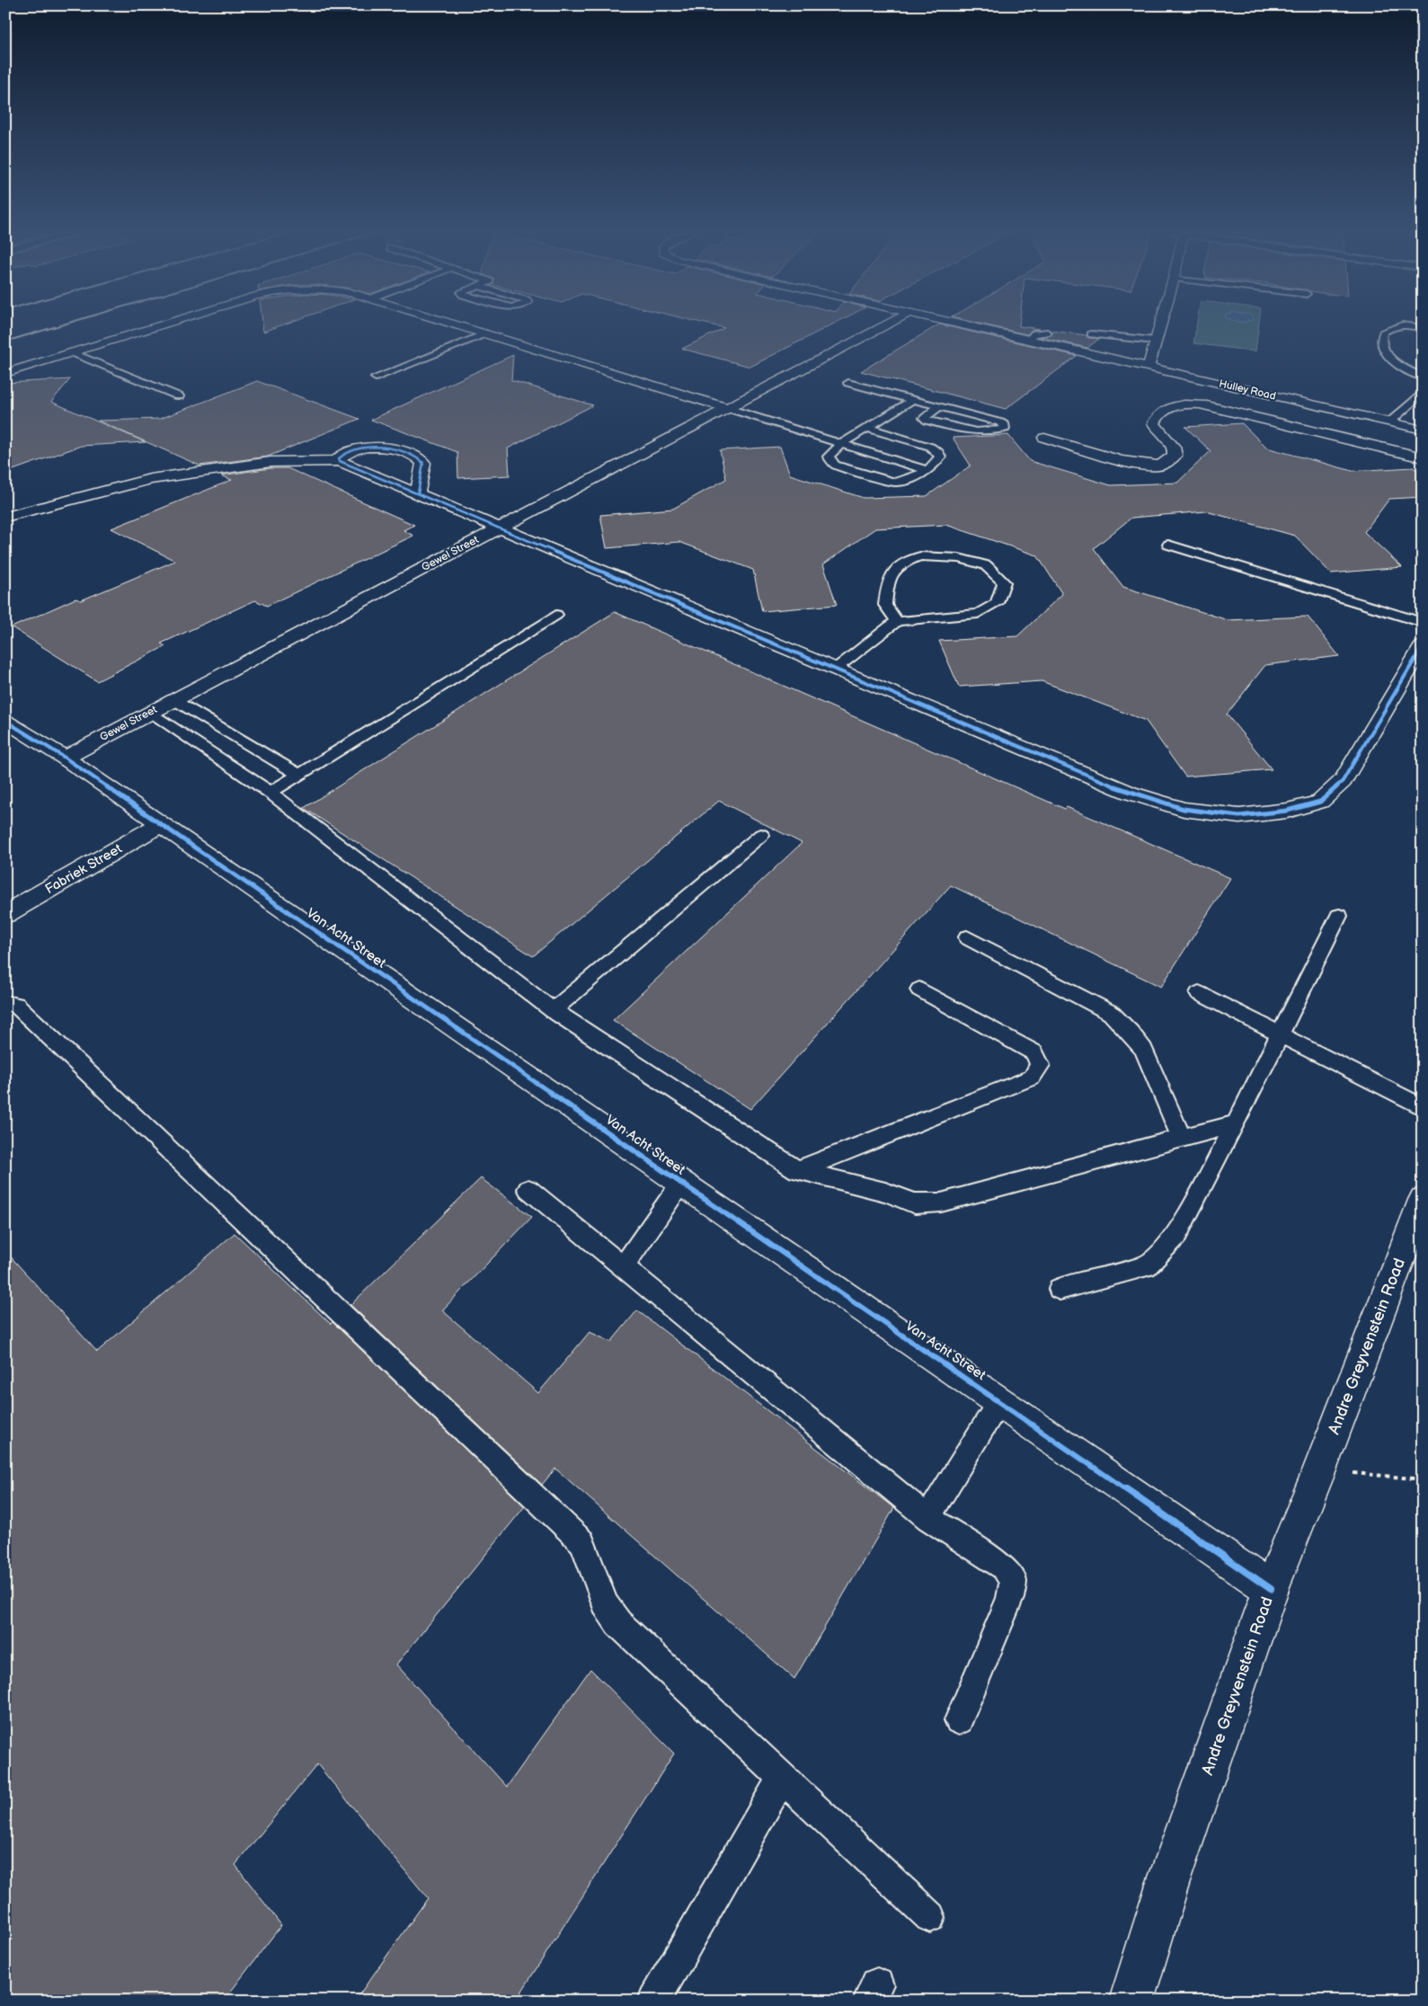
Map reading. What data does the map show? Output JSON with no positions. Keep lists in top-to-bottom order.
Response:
{
  "streets": {
    "street": [
      "Hulley Road",
      "Gewel Street",
      "Fabriek Street",
      "Van Acht Street",
      "Andre Greyvenstein Road"
    ]
  },
  "crossings": [
    ["Gewel Street", "Van Acht Street"],
    ["Fabriek Street", "Van Acht Street"],
    ["Van Acht Street", "Andre Greyvenstein Road"]
  ]
}
